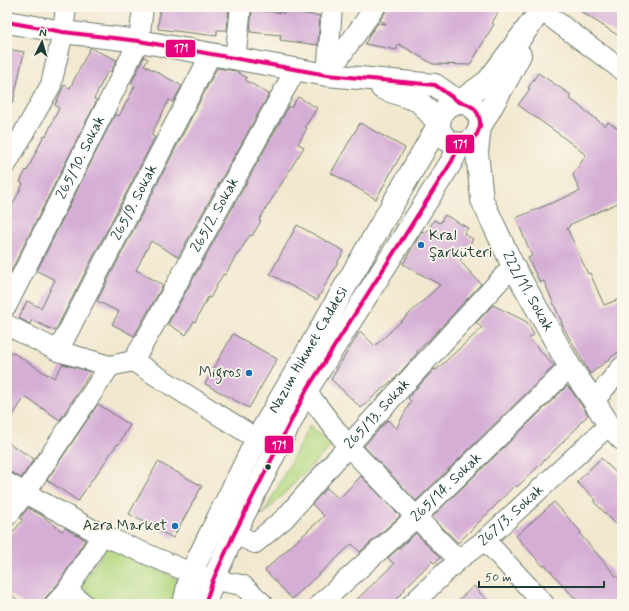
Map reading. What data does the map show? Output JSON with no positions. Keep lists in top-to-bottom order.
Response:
{
  "streets": {
    "main road": ["222/11. Sokak", "Nazım Hikmet Caddesi"],
    "street": [
      "265/10. Sokak",
      "265/9. Sokak",
      "265/2. Sokak",
      "265/13. Sokak",
      "265/14. Sokak",
      "267/3. Sokak"
    ]
  },
  "crossings": [
    ["222/11. Sokak", "265/13. Sokak"],
    ["222/11. Sokak", "265/14. Sokak"],
    ["222/11. Sokak", "267/3. Sokak"],
    ["Nazım Hikmet Caddesi", "265/13. Sokak"]
  ],
  "places": ["Kral Şarküteri", "Migros", "Azra Market"],
  "lines": ["transit line 171"],
  "scale_bar": "50 m",
  "north": "top"
}
